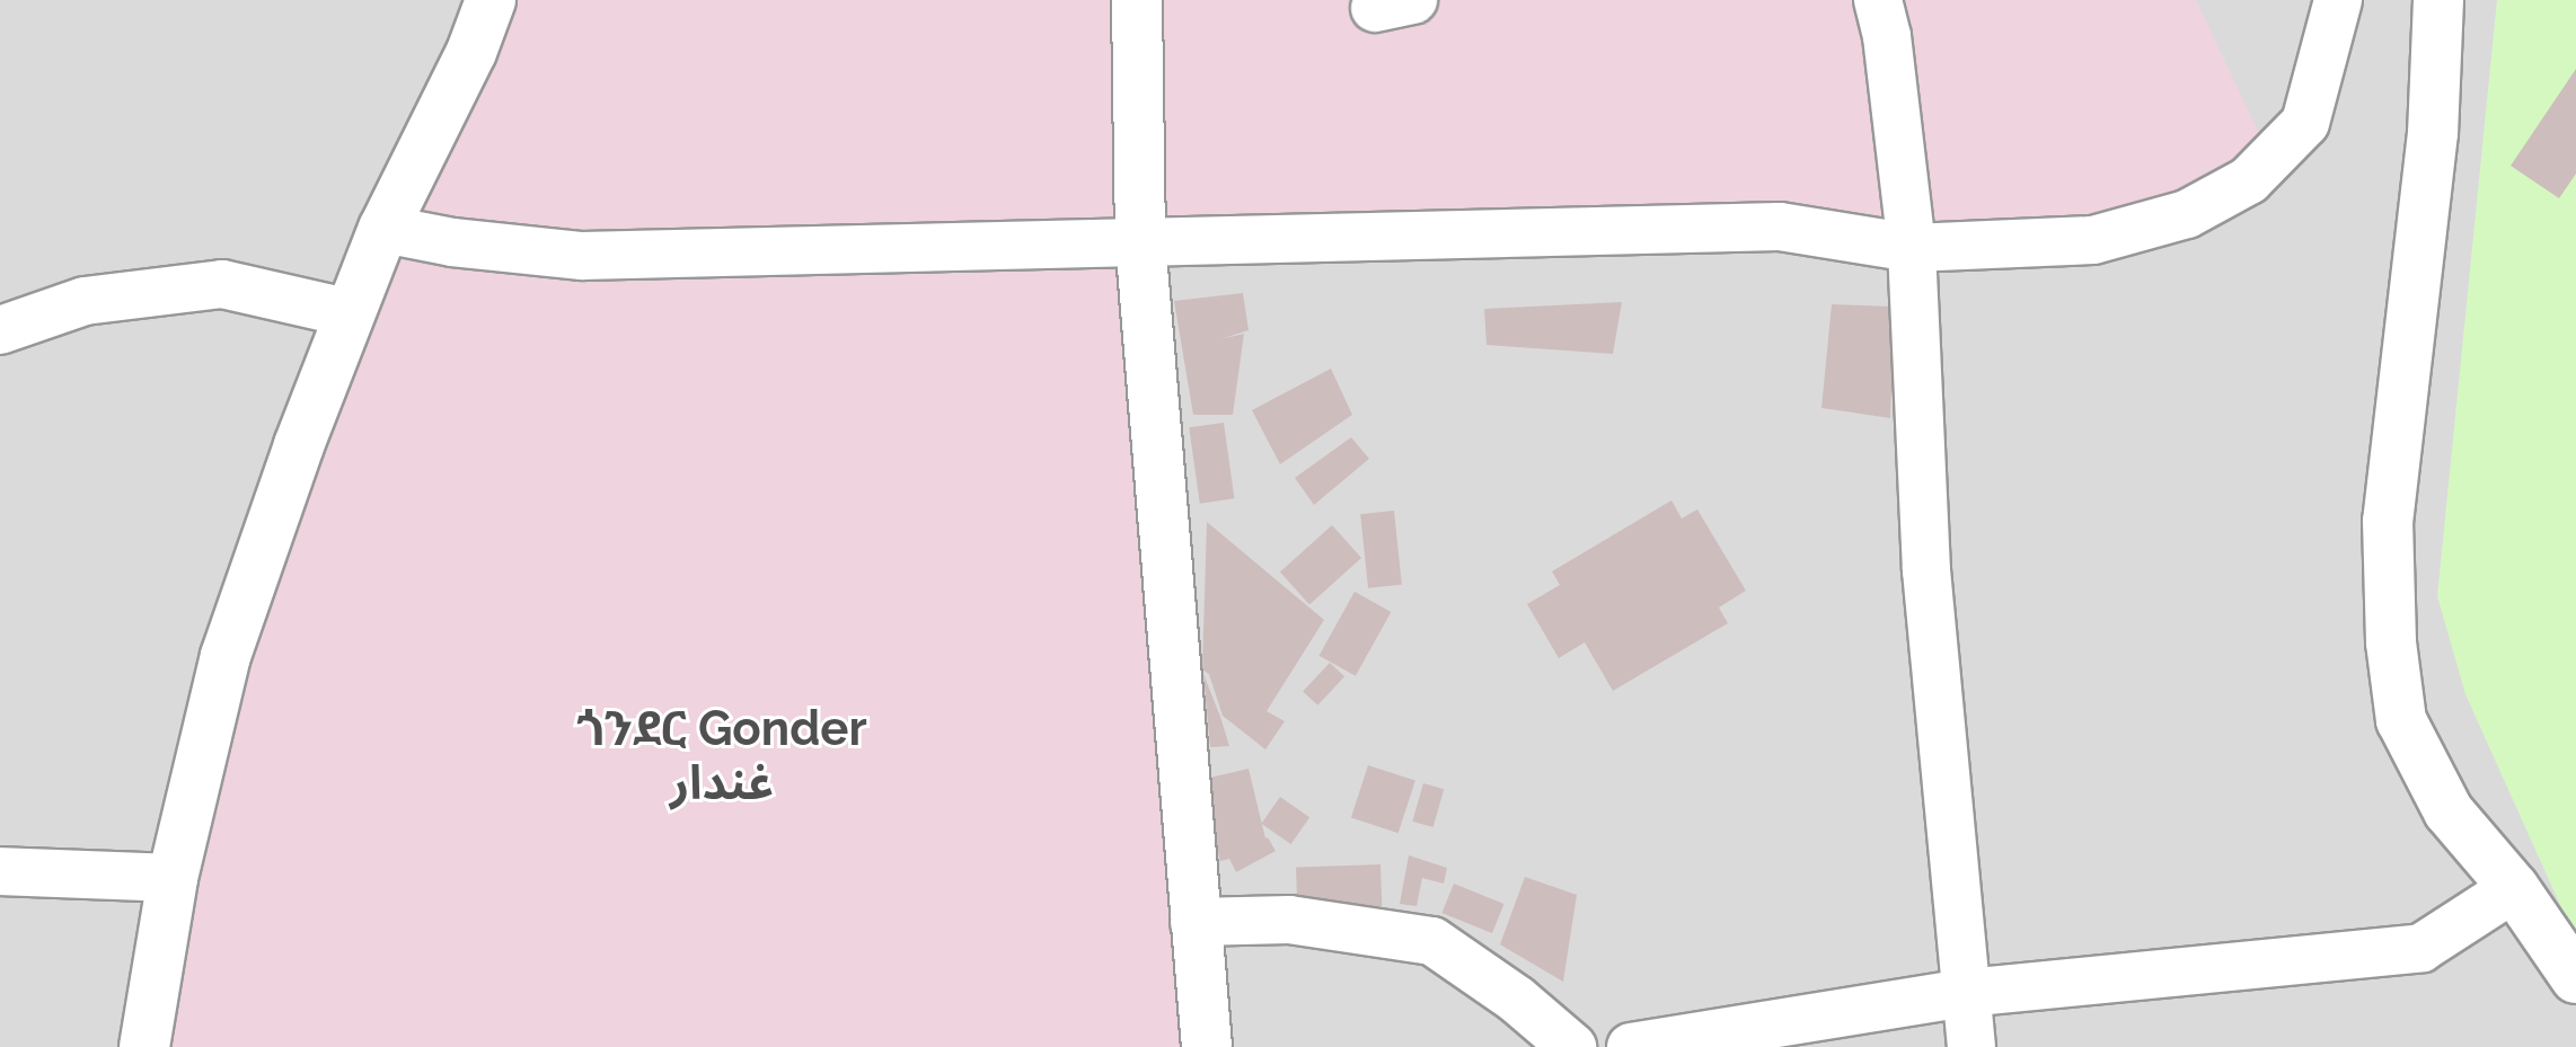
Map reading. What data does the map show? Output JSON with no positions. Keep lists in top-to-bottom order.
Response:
{
  "districts": ["ጎንደር Gonder غندار"]
}
